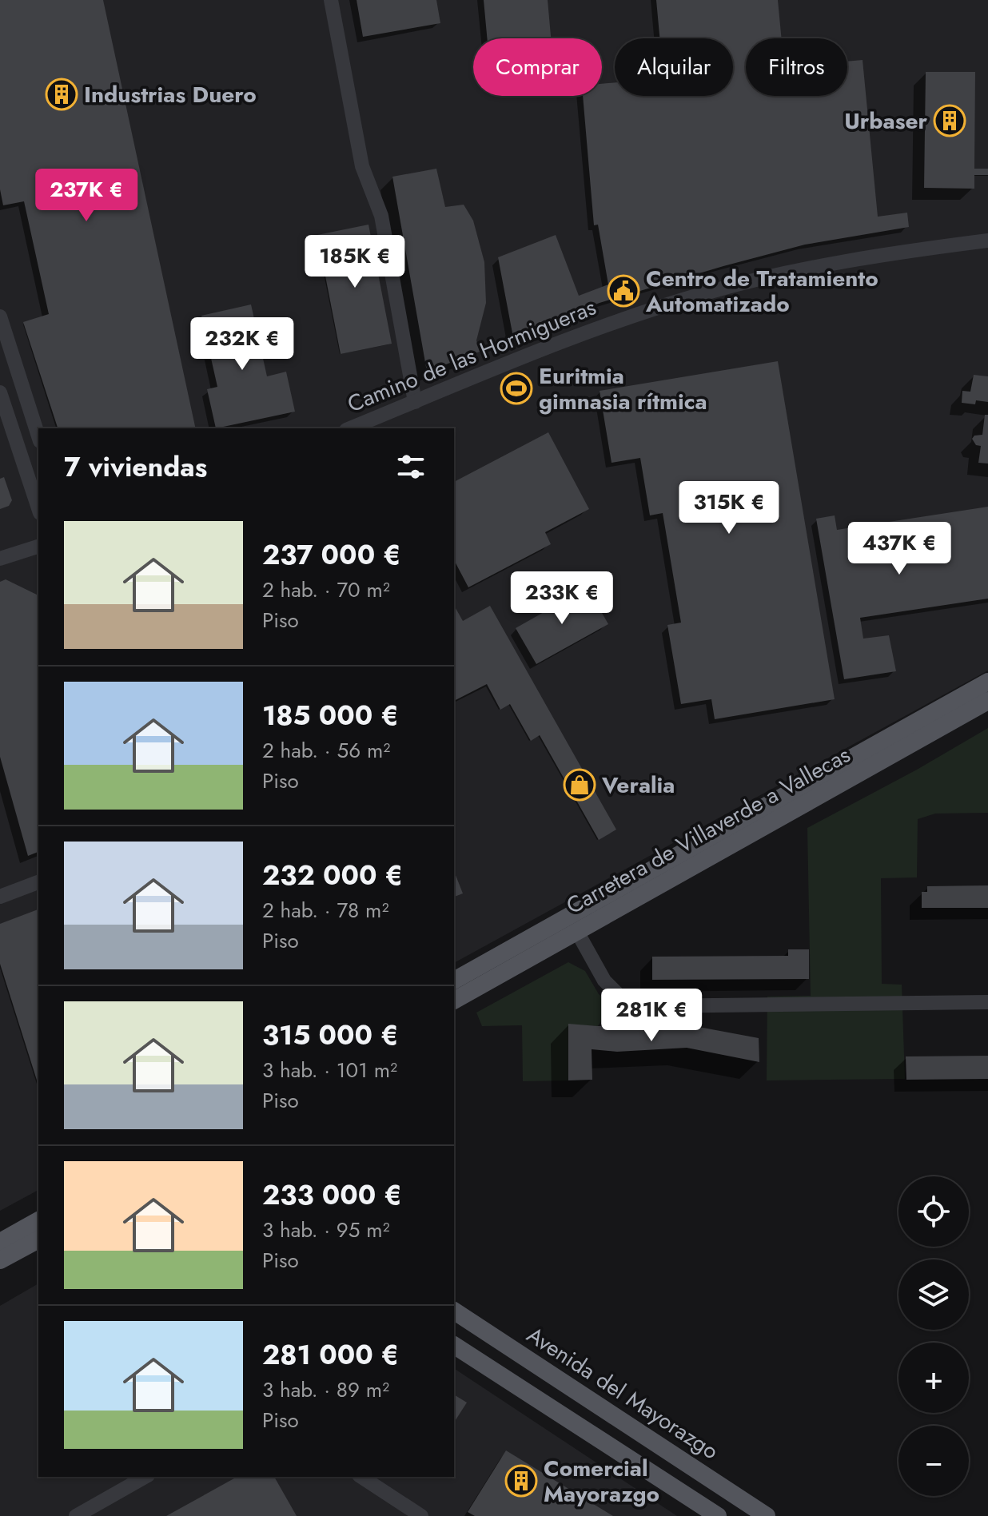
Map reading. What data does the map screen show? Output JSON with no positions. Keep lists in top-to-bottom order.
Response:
{
  "streets": {
    "main road": ["Carretera de Villaverde a Vallecas", "Avenida del Mayorazgo"],
    "street": ["Camino de las Hormigueras"]
  },
  "places": {
    "building": ["Industrias Duero", "Urbaser", "Comercial Mayorazgo"],
    "public building": ["Centro de Tratamiento Automatizado"],
    "sports": ["Euritmia gimnasia rítmica"],
    "shop": ["Veralia"]
  },
  "page": {
    "chip": ["Comprar", "Alquilar", "Filtros"],
    "price": [
      "237K €",
      "185K €",
      "232K €",
      "315K €",
      "437K €",
      "233K €",
      "281K €"
    ],
    "heading": "7 viviendas",
    "list": [
      {
        "name": "237 000 €",
        "note": "2 hab. · 70 m² · Piso"
      },
      {
        "name": "185 000 €",
        "note": "2 hab. · 56 m² · Piso"
      },
      {
        "name": "232 000 €",
        "note": "2 hab. · 78 m² · Piso"
      },
      {
        "name": "315 000 €",
        "note": "3 hab. · 101 m² · Piso"
      },
      {
        "name": "233 000 €",
        "note": "3 hab. · 95 m² · Piso"
      },
      {
        "name": "281 000 €",
        "note": "3 hab. · 89 m² · Piso"
      }
    ],
    "map_buttons": ["+", "−"]
  }
}
